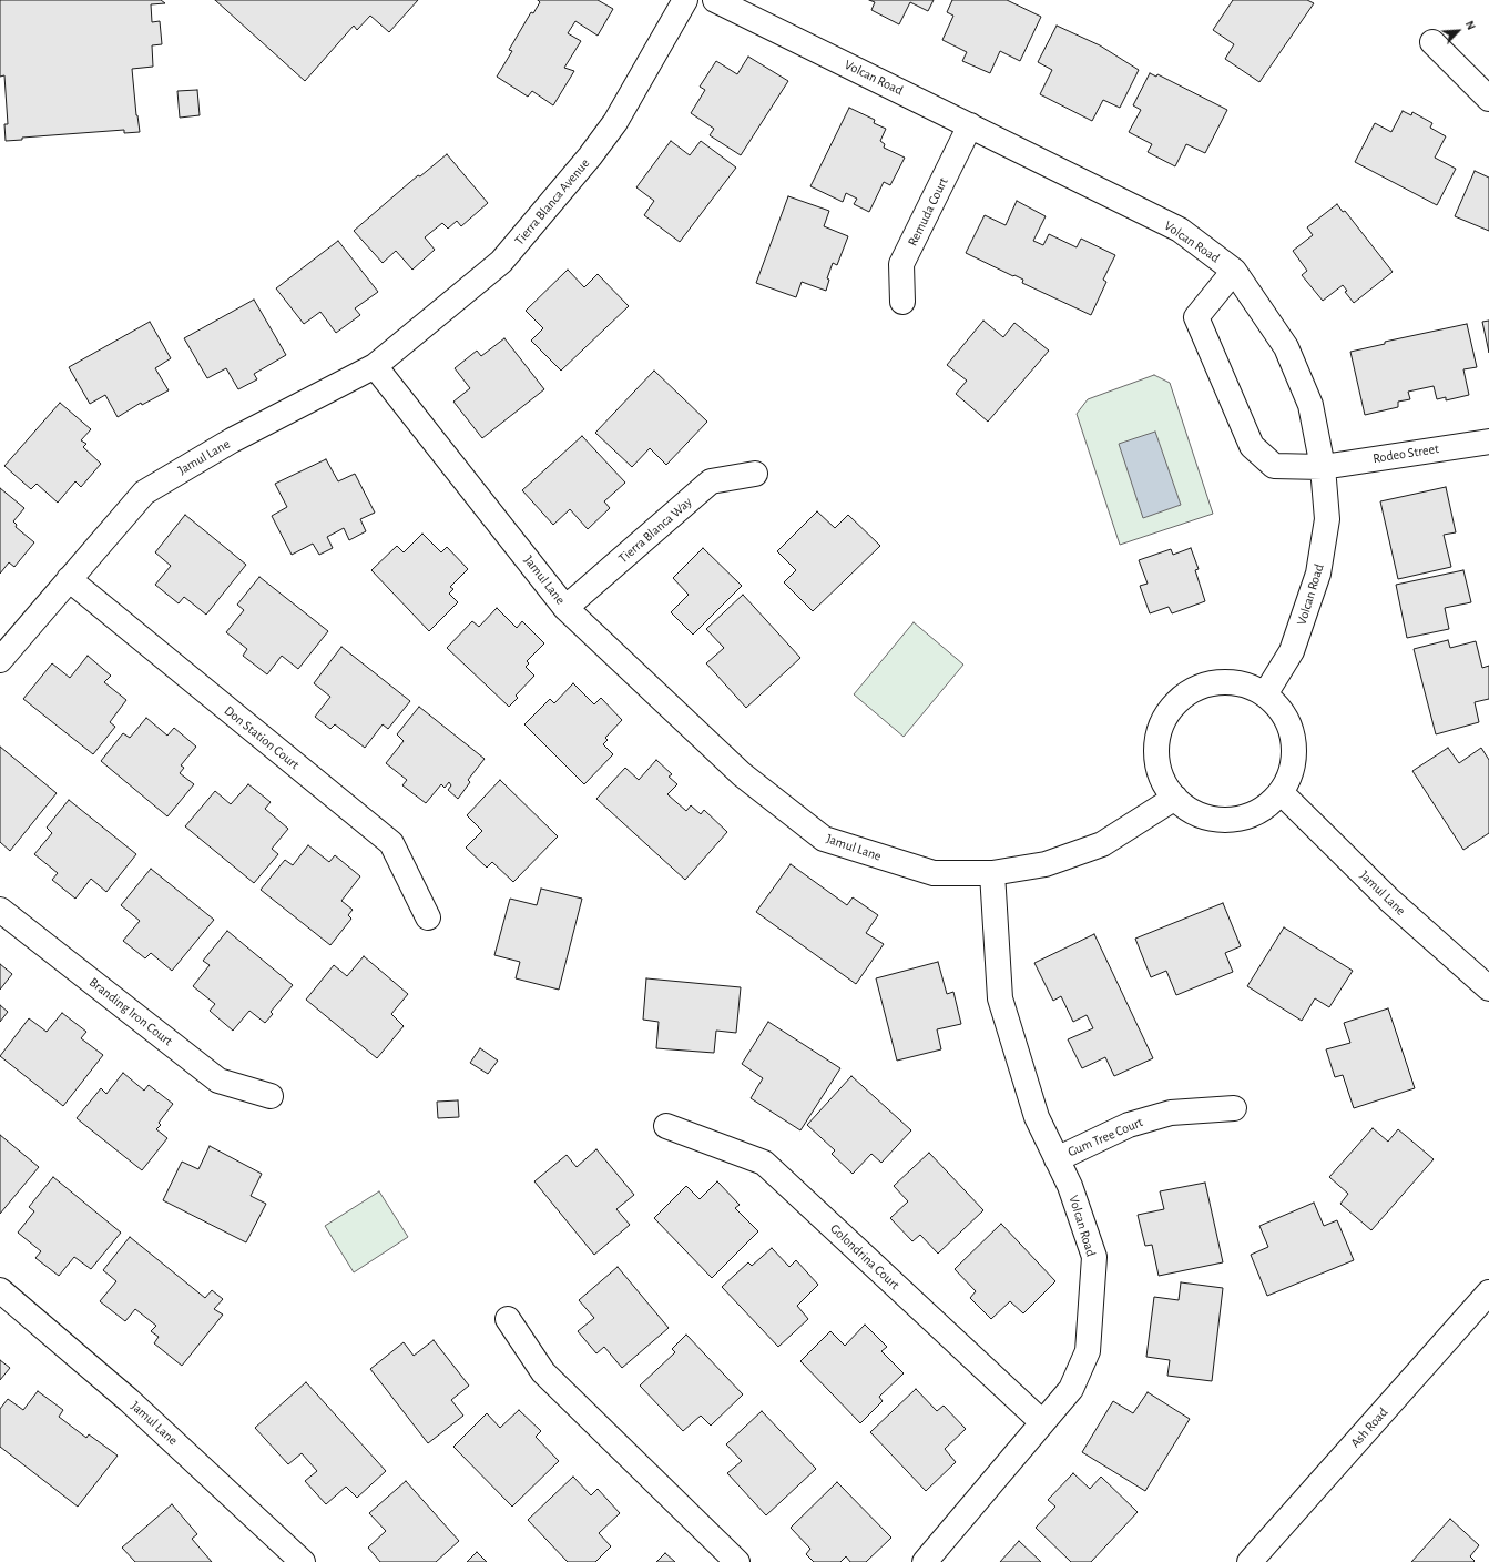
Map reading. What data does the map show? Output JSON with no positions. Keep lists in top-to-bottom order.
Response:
{
  "streets": {
    "street": [
      "Volcan Road",
      "Tierra Blanca Avenue",
      "Remuda Court",
      "Rodeo Street",
      "Jamul Lane",
      "Tierra Blanca Way",
      "Don Station Court",
      "Branding Iron Court",
      "Gum Tree Court",
      "Golondrina Court",
      "Ash Road"
    ]
  },
  "crossings": [
    ["Volcan Road", "Remuda Court"],
    ["Volcan Road", "Rodeo Street"],
    ["Volcan Road", "Jamul Lane"],
    ["Volcan Road", "Gum Tree Court"],
    ["Volcan Road", "Golondrina Court"],
    ["Tierra Blanca Avenue", "Jamul Lane"],
    ["Jamul Lane", "Tierra Blanca Way"],
    ["Jamul Lane", "Don Station Court"]
  ],
  "north": "top right"
}
